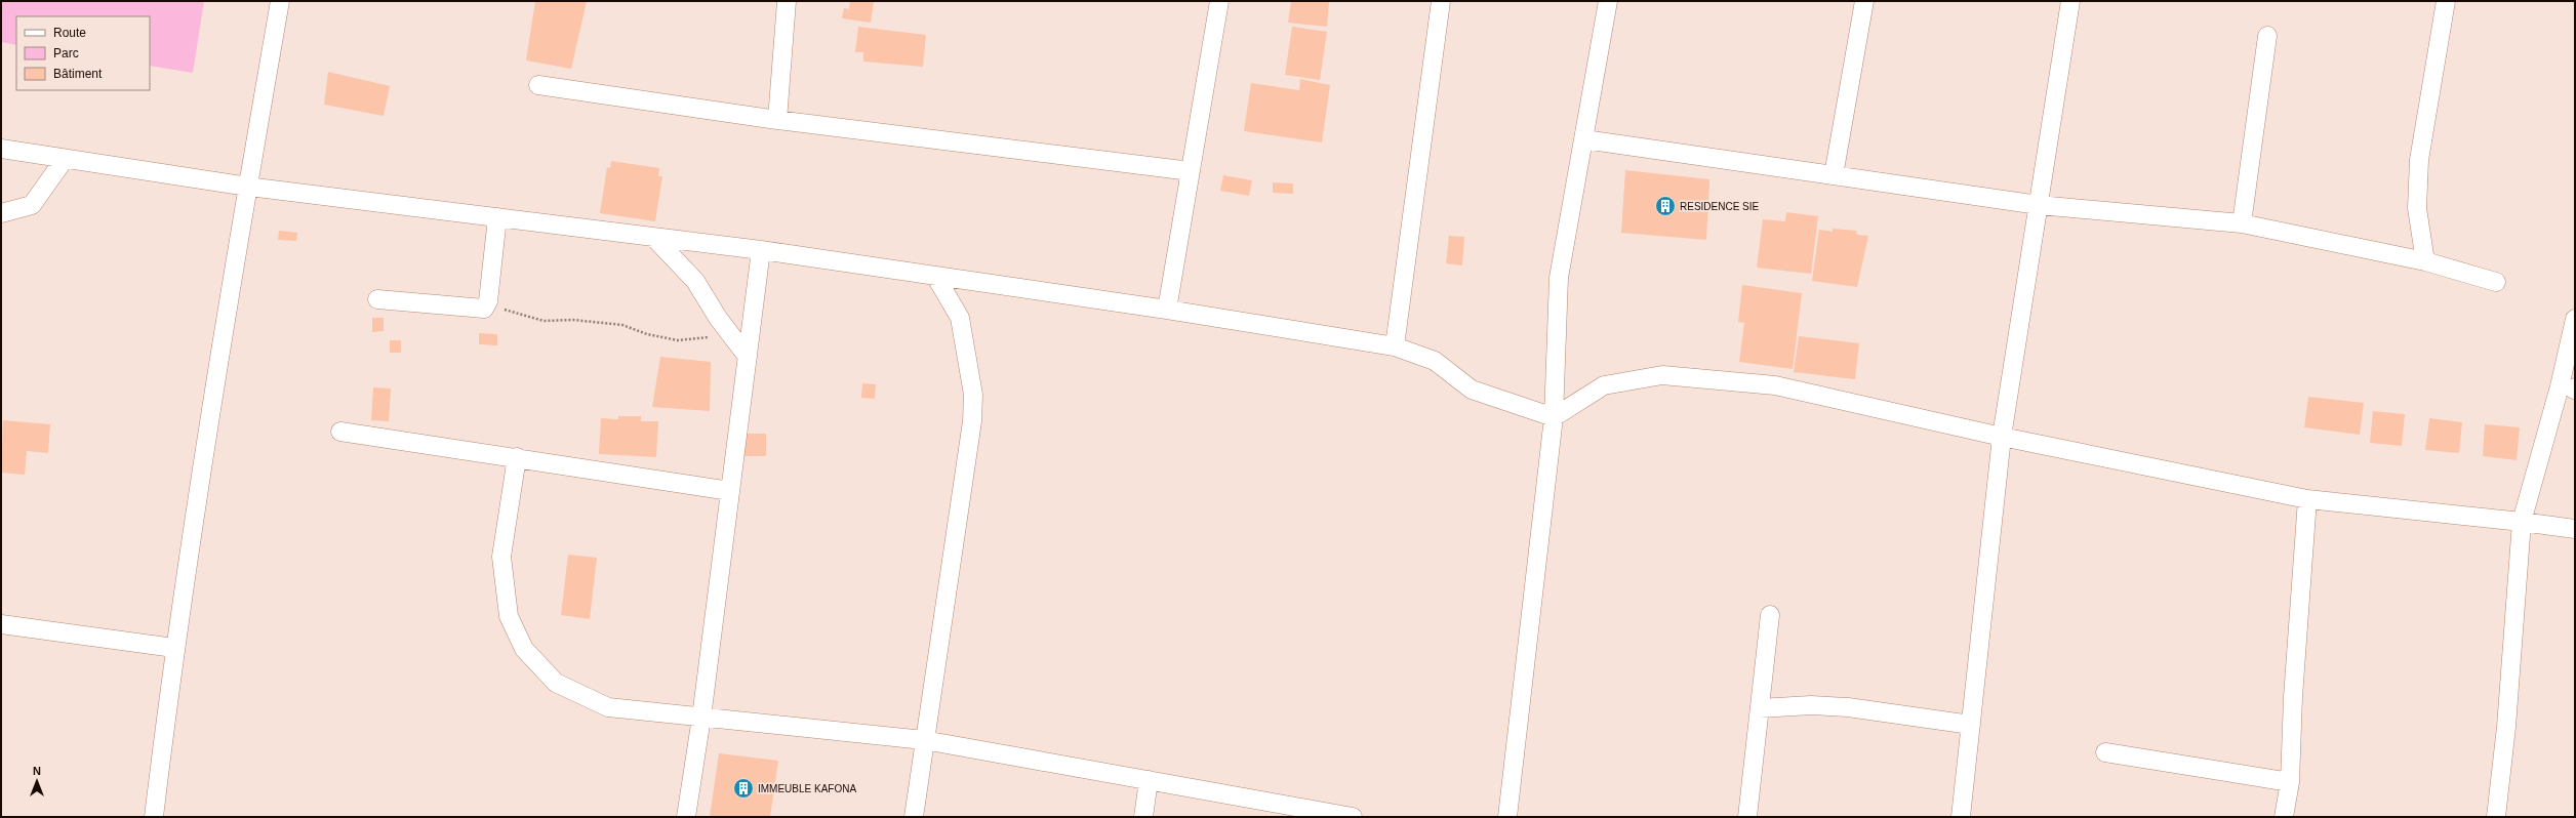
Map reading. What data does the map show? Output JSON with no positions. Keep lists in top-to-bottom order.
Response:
{
  "places": {
    "building": ["RESIDENCE SIE", "IMMEUBLE KAFONA"]
  },
  "legend": ["Route", "Parc", "Bâtiment"],
  "north": "top"
}
